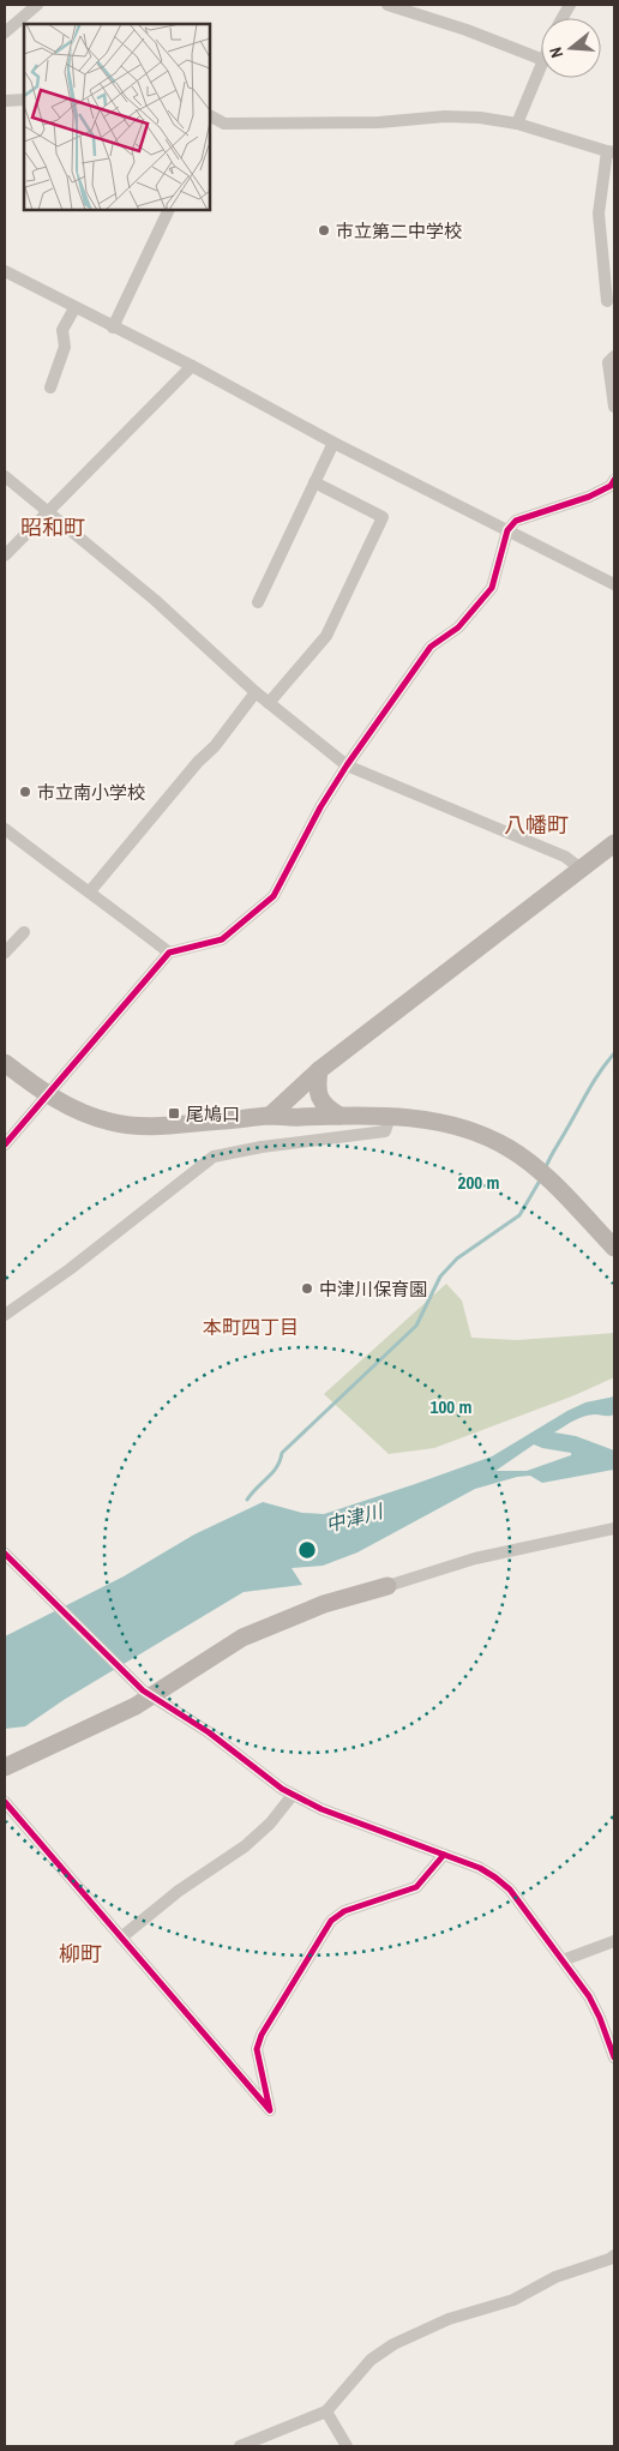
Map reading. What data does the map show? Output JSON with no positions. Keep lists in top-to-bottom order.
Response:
{
  "districts": [
    "昭和町",
    "八幡町",
    "本町四丁目",
    "柳町"
  ],
  "water": ["中津川"],
  "places": {
    "other": ["市立第二中学校", "市立南小学校", "中津川保育園"],
    "transit": ["尾鳩口"]
  },
  "north": "left",
  "rings": ["200 m", "100 m"]
}
